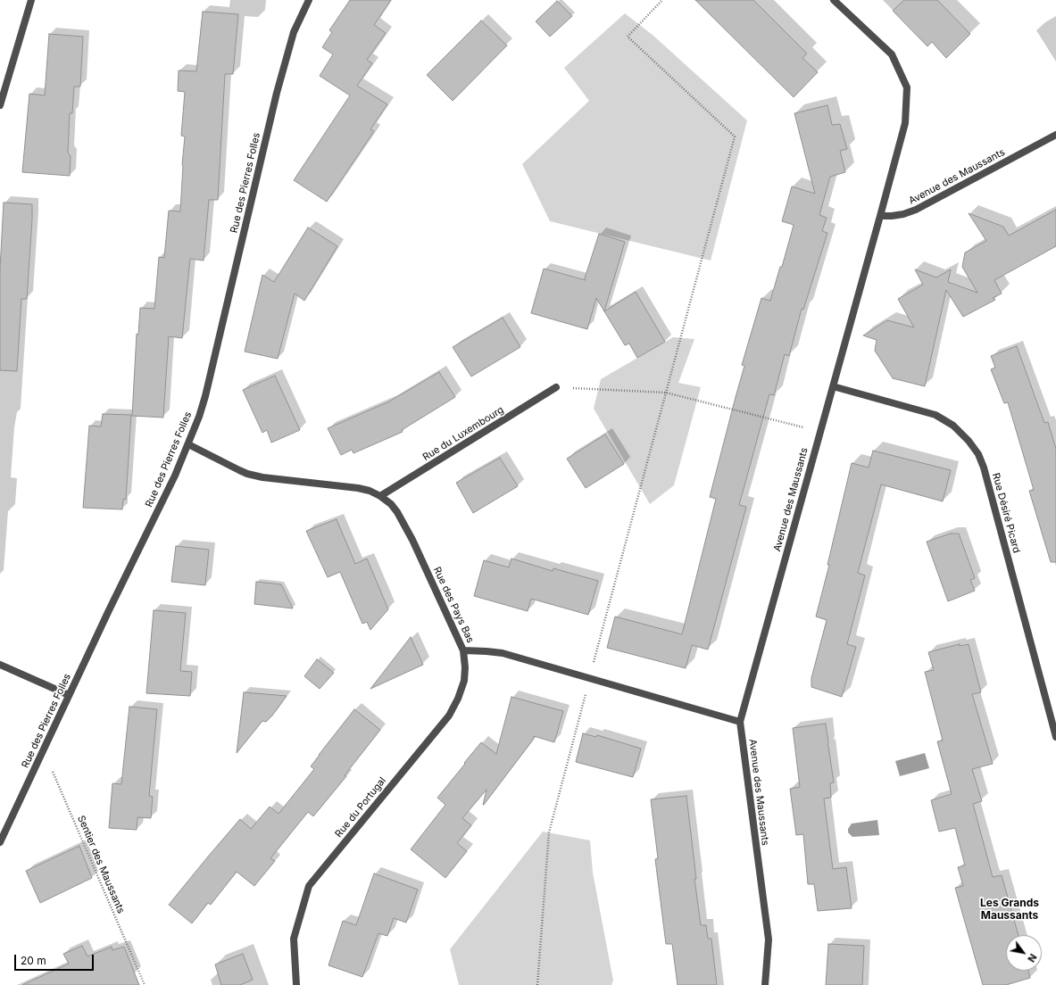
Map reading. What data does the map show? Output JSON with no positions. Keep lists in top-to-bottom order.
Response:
{
  "streets": {
    "street": [
      "Avenue des Maussants",
      "Rue des Pierres Folles",
      "Rue du Luxembourg",
      "Rue Désiré Picard",
      "Rue des Pays Bas",
      "Rue du Portugal"
    ],
    "path": ["Sentier des Maussants"]
  },
  "crossings": [
    ["Avenue des Maussants", "Rue Désiré Picard"],
    ["Avenue des Maussants", "Rue des Pays Bas"],
    ["Rue des Pierres Folles", "Rue des Pays Bas"],
    ["Rue des Pierres Folles", "Sentier des Maussants"],
    ["Rue du Luxembourg", "Rue des Pays Bas"],
    ["Rue des Pays Bas", "Rue du Portugal"]
  ],
  "districts": ["Les Grands Maussants"],
  "scale_bar": "20 m",
  "north": "bottom right"
}
